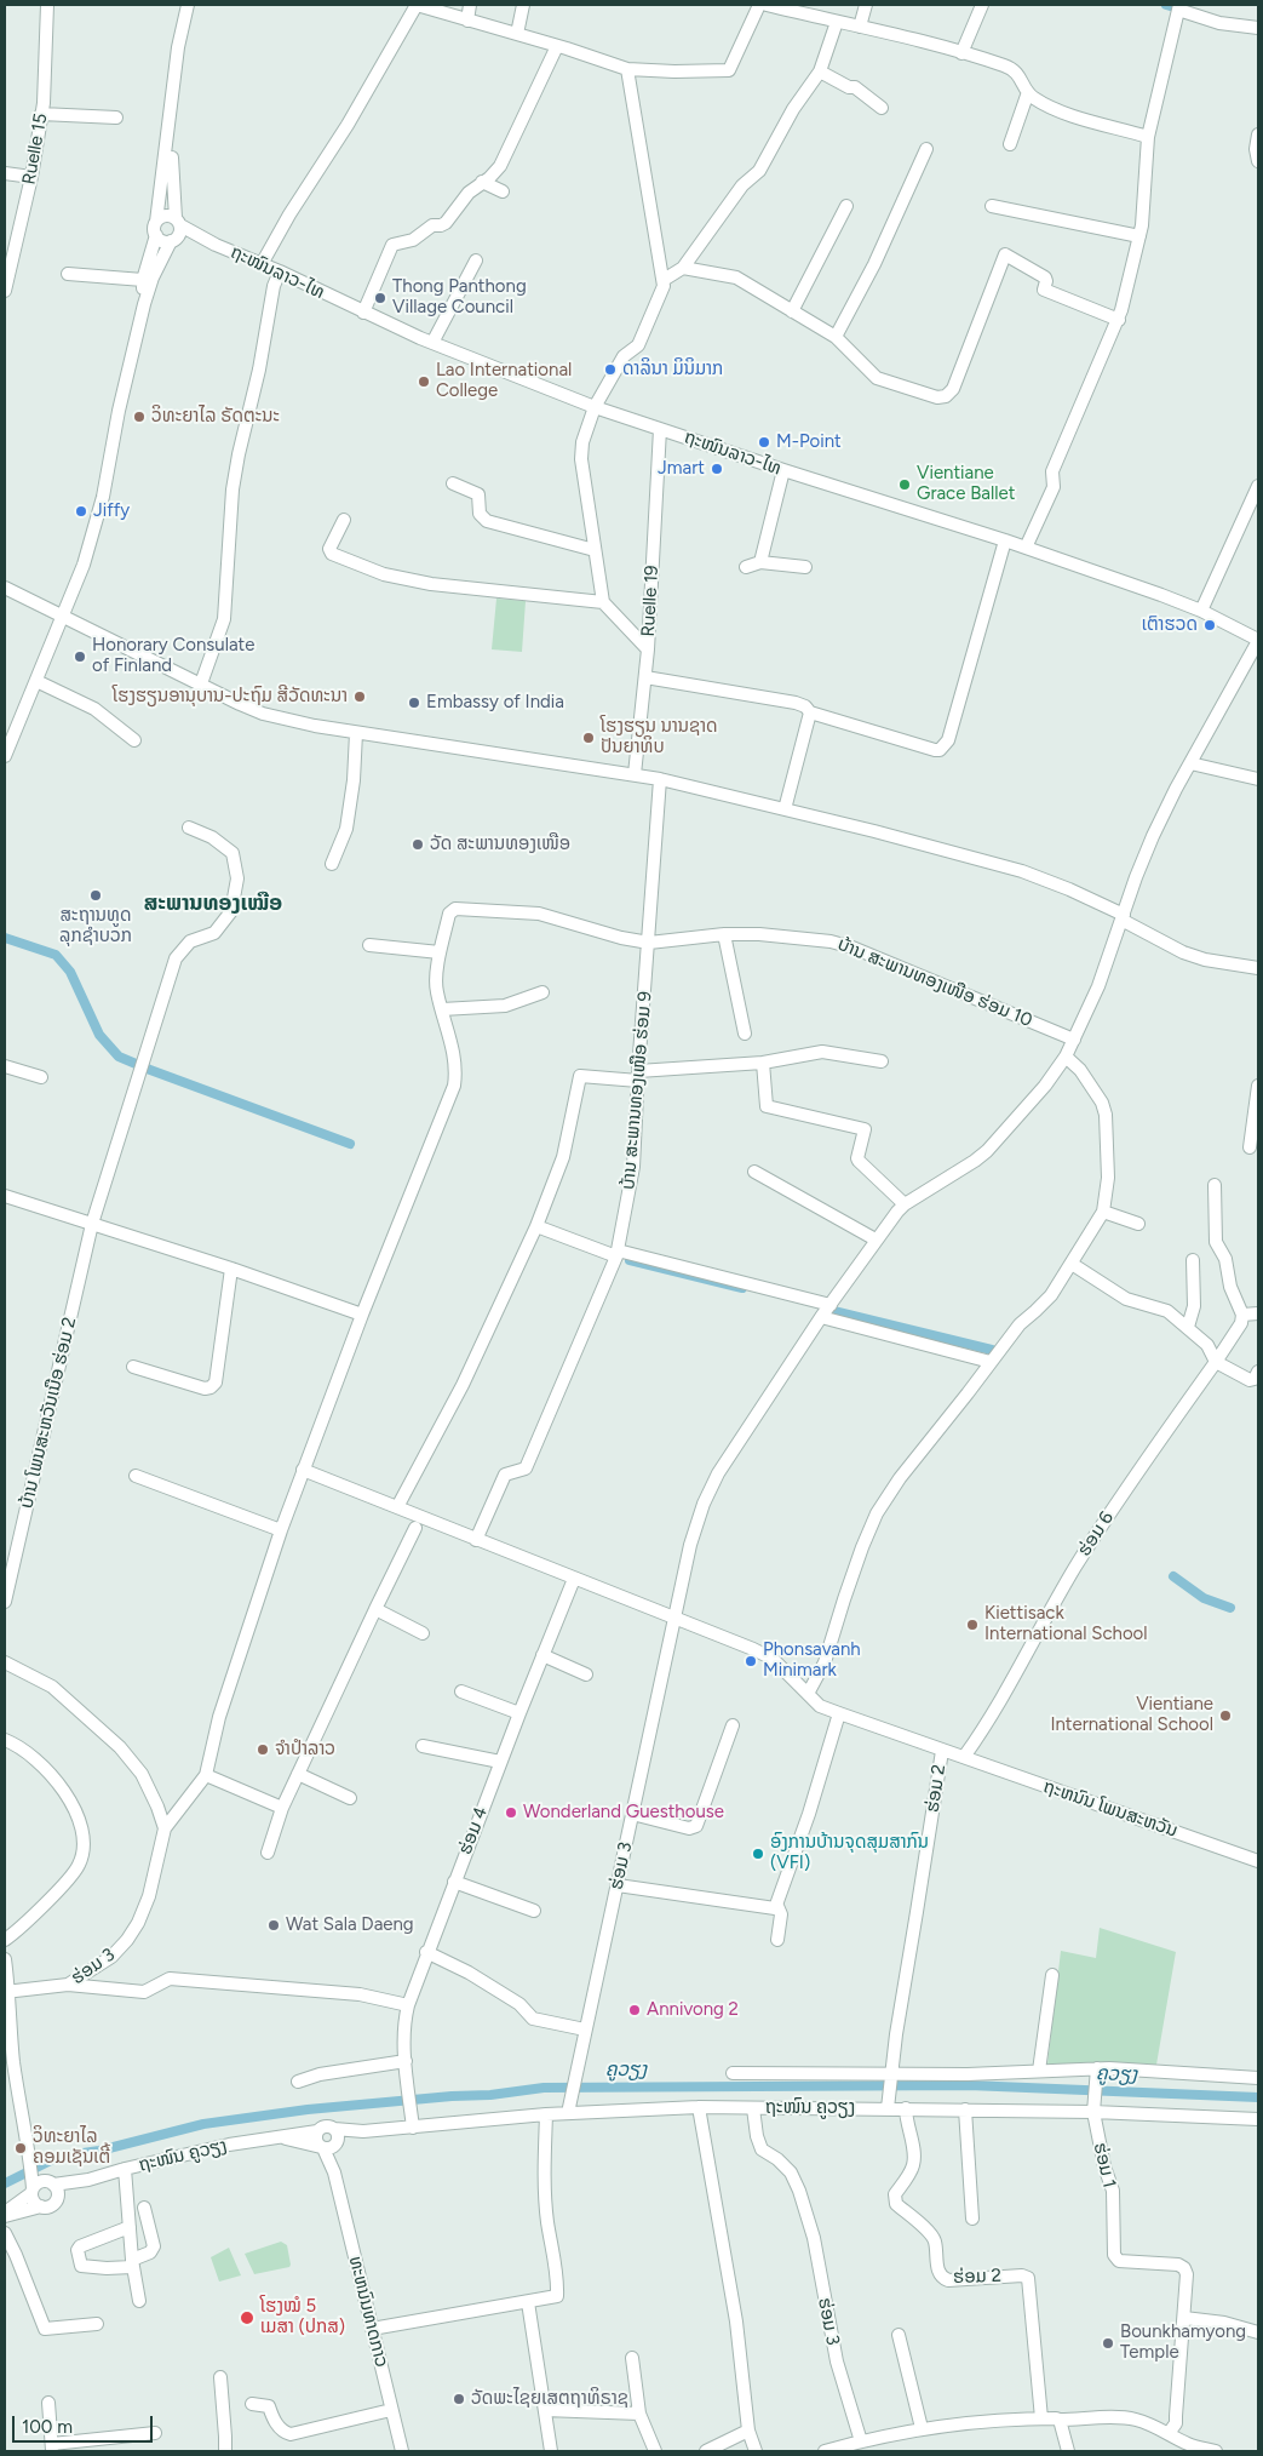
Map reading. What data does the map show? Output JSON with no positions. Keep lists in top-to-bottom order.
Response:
{
  "streets": {
    "street": [
      "Ruelle 15",
      "ຖະໜົນລາວ-ໄທ",
      "Ruelle 19",
      "ບ້ານ ສະພານທອງເໜືອ ຮ່ອມ 10",
      "ບ້ານ ສະພານທອງເໜືອ ຮ່ອມ 9",
      "ບ້ານ ໂພນສະຫວັນເນືອ ຮ່ອມ 2",
      "ຮ່ອມ 6",
      "ຮ່ອມ 2",
      "ຖະຫນົນ ໂພນສະຫວັນ",
      "ຮ່ອມ 4",
      "ຮ່ອມ 3",
      "ຖະໜົນ ຄູວຽງ",
      "ຮ່ອມ 1",
      "ທະຫນົນທາດກາວ"
    ]
  },
  "crossings": [
    ["ຖະໜົນລາວ-ໄທ", "Ruelle 19"],
    ["ຖະໜົນລາວ-ໄທ", "ຮ່ອມ 3"],
    ["ບ້ານ ສະພານທອງເໜືອ ຮ່ອມ 10", "ບ້ານ ສະພານທອງເໜືອ ຮ່ອມ 9"],
    ["ບ້ານ ສະພານທອງເໜືອ ຮ່ອມ 10", "ຮ່ອມ 3"],
    ["ບ້ານ ສະພານທອງເໜືອ ຮ່ອມ 9", "ຖະຫນົນ ໂພນສະຫວັນ"],
    ["ຮ່ອມ 6", "ຖະຫນົນ ໂພນສະຫວັນ"],
    ["ຮ່ອມ 2", "ຖະຫນົນ ໂພນສະຫວັນ"],
    ["ຮ່ອມ 2", "ຖະໜົນ ຄູວຽງ"],
    ["ຖະຫນົນ ໂພນສະຫວັນ", "ຮ່ອມ 4"],
    ["ຖະຫນົນ ໂພນສະຫວັນ", "ຮ່ອມ 3"],
    ["ຮ່ອມ 4", "ຖະໜົນ ຄູວຽງ"],
    ["ຮ່ອມ 3", "ຖະໜົນ ຄູວຽງ"],
    ["ຖະໜົນ ຄູວຽງ", "ຮ່ອມ 1"],
    ["ຖະໜົນ ຄູວຽງ", "ທະຫນົນທາດກາວ"]
  ],
  "districts": ["ສະພານທອງເໝືອ"],
  "water": ["ຄູວຽງ"],
  "places": [
    "Thong Panthong Village Council",
    "ດາລິນາ ມິນິມາກ",
    "Lao International College",
    "ວິທະຍາໄລ ຣັດຕະນະ",
    "M-Point",
    "Jmart",
    "Vientiane Grace Ballet",
    "Jiffy",
    "ເຕົາຮວດ",
    "Honorary Consulate of Finland",
    "ໂຮງຮຽນອານຸບານ-ປະຖົມ ສີວັດທະນາ",
    "Embassy of India",
    "ໂຮງຮຽນ ນານຊາດ ປັນຍາທິບ",
    "ວັດ ສະພານທອງເໜືອ",
    "ສະຖານທູດ ລຸກຊຳບວກ",
    "Kiettisack International School",
    "Phonsavanh Minimark",
    "Vientiane International School",
    "ຈຳປຳລາວ",
    "Wonderland Guesthouse",
    "ອົງການບ້ານຈຸດສຸມສາກົນ (VFI)",
    "Wat Sala Daeng",
    "Annivong 2",
    "ວິທະຍາໄລ ຄອມເຊັນເຕີ້",
    "ໂຮງໝໍ 5 ເມສາ (ປກສ)",
    "Bounkhamyong Temple",
    "ວັດພະໄຊຍເສຕຖາທິຣາຊ"
  ],
  "scale_bar": "100 m"
}
